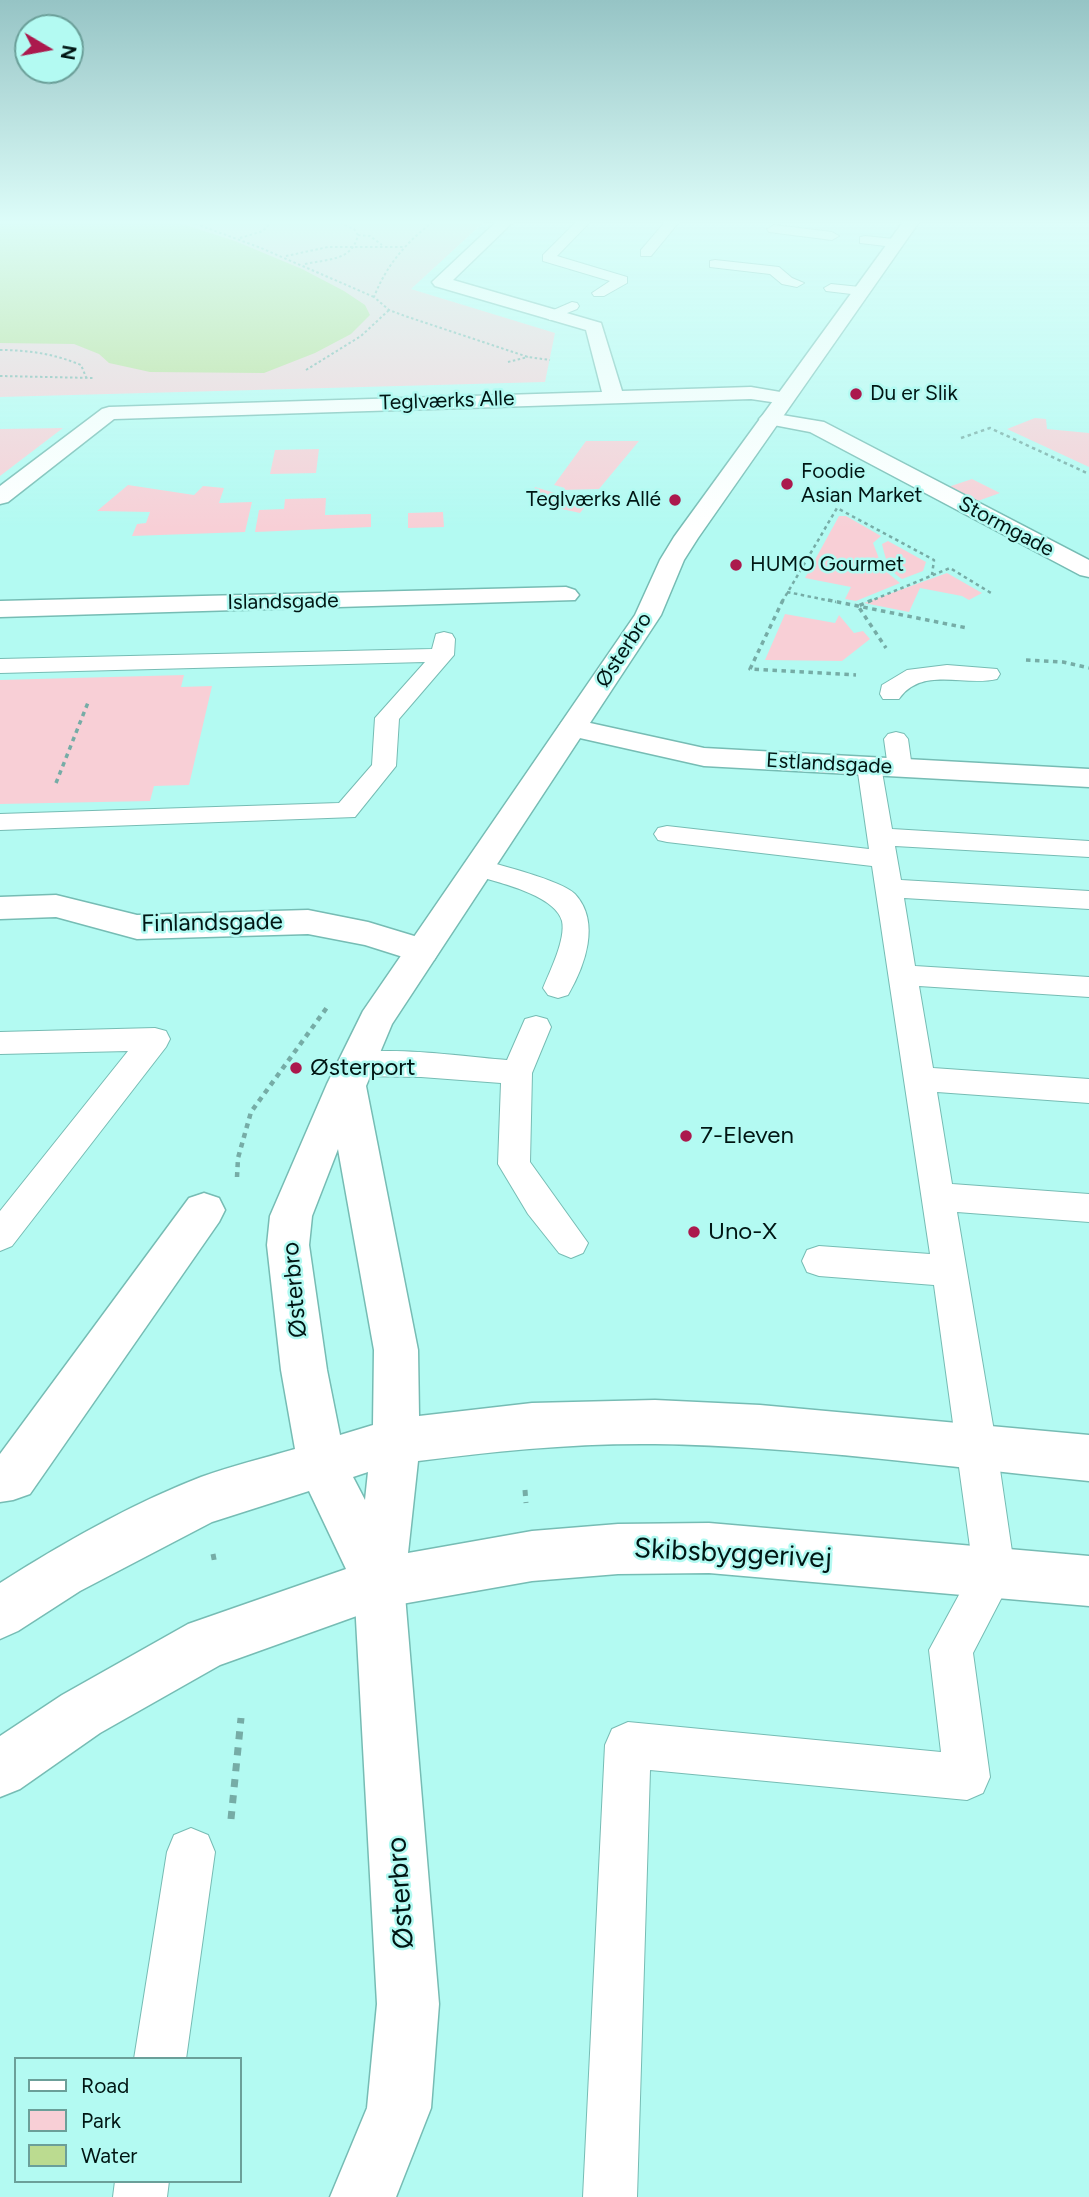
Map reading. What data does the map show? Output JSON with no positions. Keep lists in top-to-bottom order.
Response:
{
  "streets": {
    "street": [
      "Teglværks Alle",
      "Stormgade",
      "Islandsgade",
      "Østerbro",
      "Estlandsgade",
      "Finlandsgade",
      "Skibsbyggerivej"
    ]
  },
  "crossings": [
    ["Teglværks Alle", "Østerbro"],
    ["Stormgade", "Østerbro"],
    ["Østerbro", "Estlandsgade"],
    ["Østerbro", "Finlandsgade"],
    ["Østerbro", "Skibsbyggerivej"]
  ],
  "places": [
    "Du er Slik",
    "Foodie Asian Market",
    "Teglværks Allé",
    "HUMO Gourmet",
    "Østerport",
    "7-Eleven",
    "Uno-X"
  ],
  "legend": ["Road", "Park", "Water"],
  "north": "right"
}
